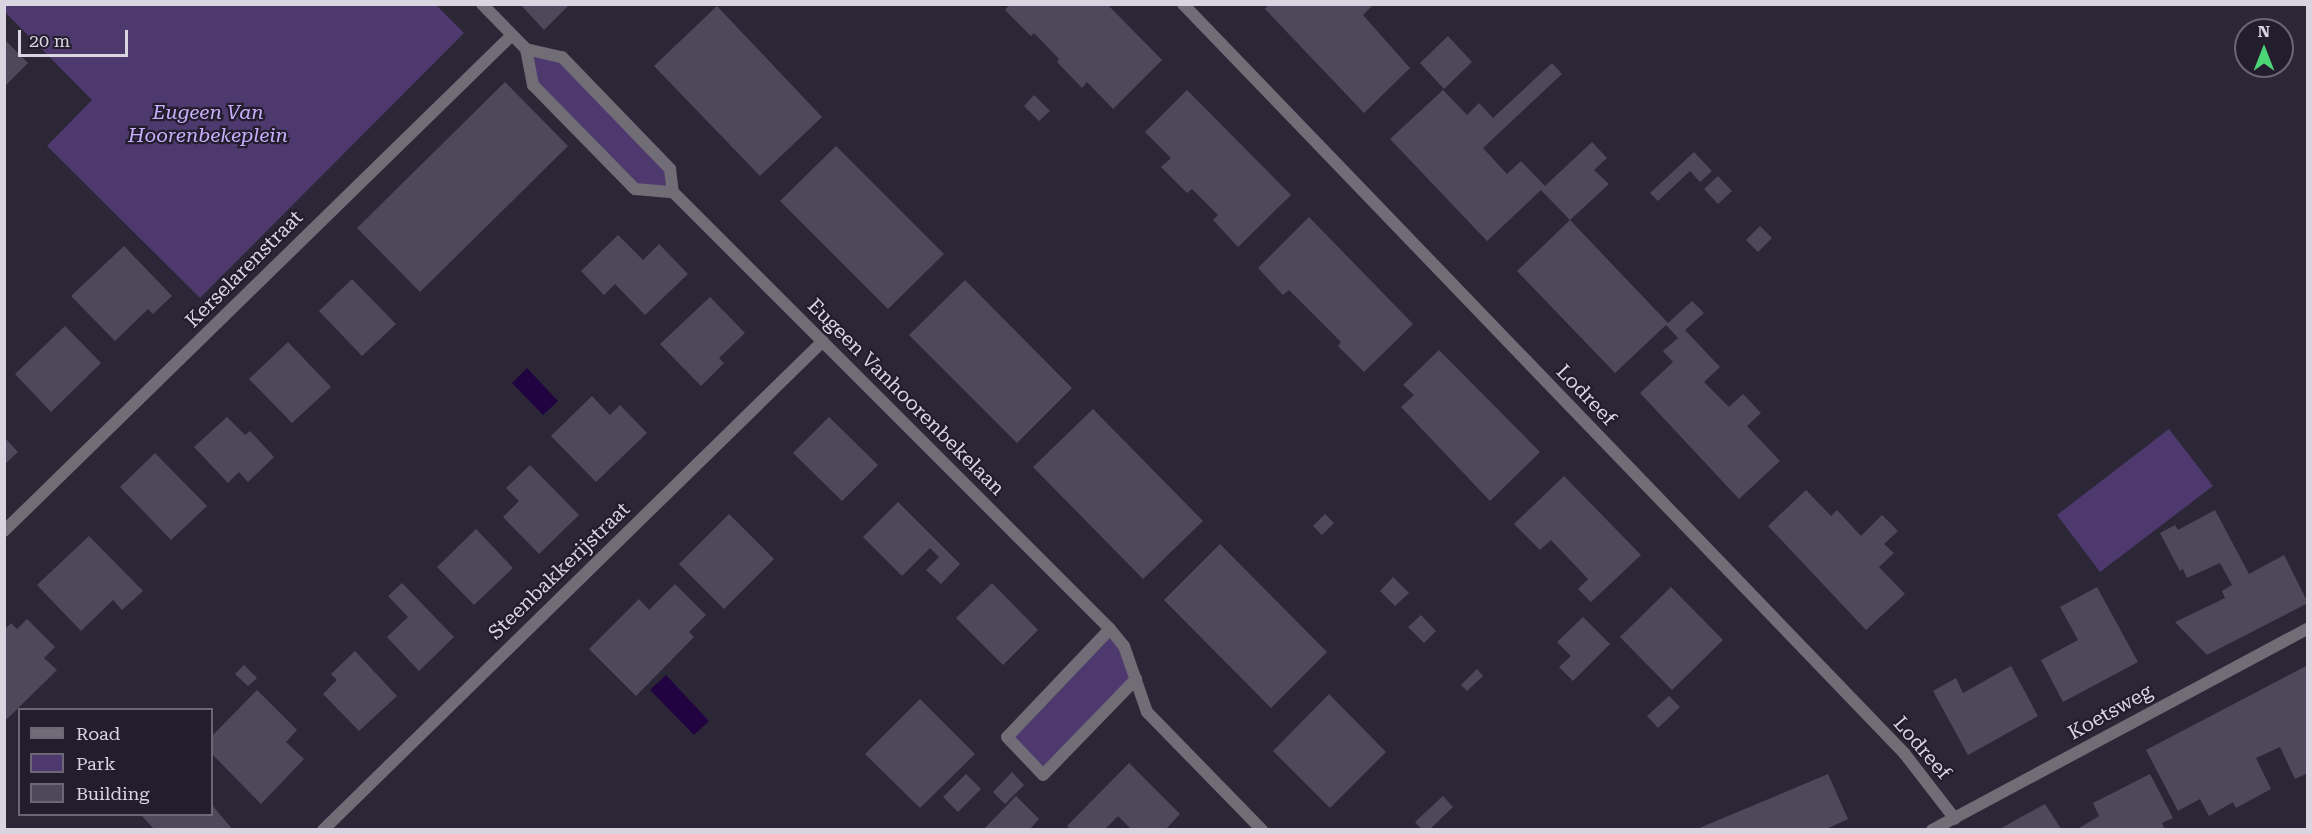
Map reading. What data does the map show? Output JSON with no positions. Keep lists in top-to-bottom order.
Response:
{
  "streets": {
    "street": [
      "Kerselarenstraat",
      "Lodreef",
      "Eugeen Vanhoorenbekelaan",
      "Steenbakkerijstraat",
      "Koetsweg"
    ]
  },
  "crossings": [
    ["Lodreef", "Koetsweg"],
    ["Eugeen Vanhoorenbekelaan", "Steenbakkerijstraat"]
  ],
  "parks": ["Eugeen Van Hoorenbekeplein"],
  "legend": ["Road", "Park", "Building"],
  "scale_bar": "20 m",
  "north": "top"
}
